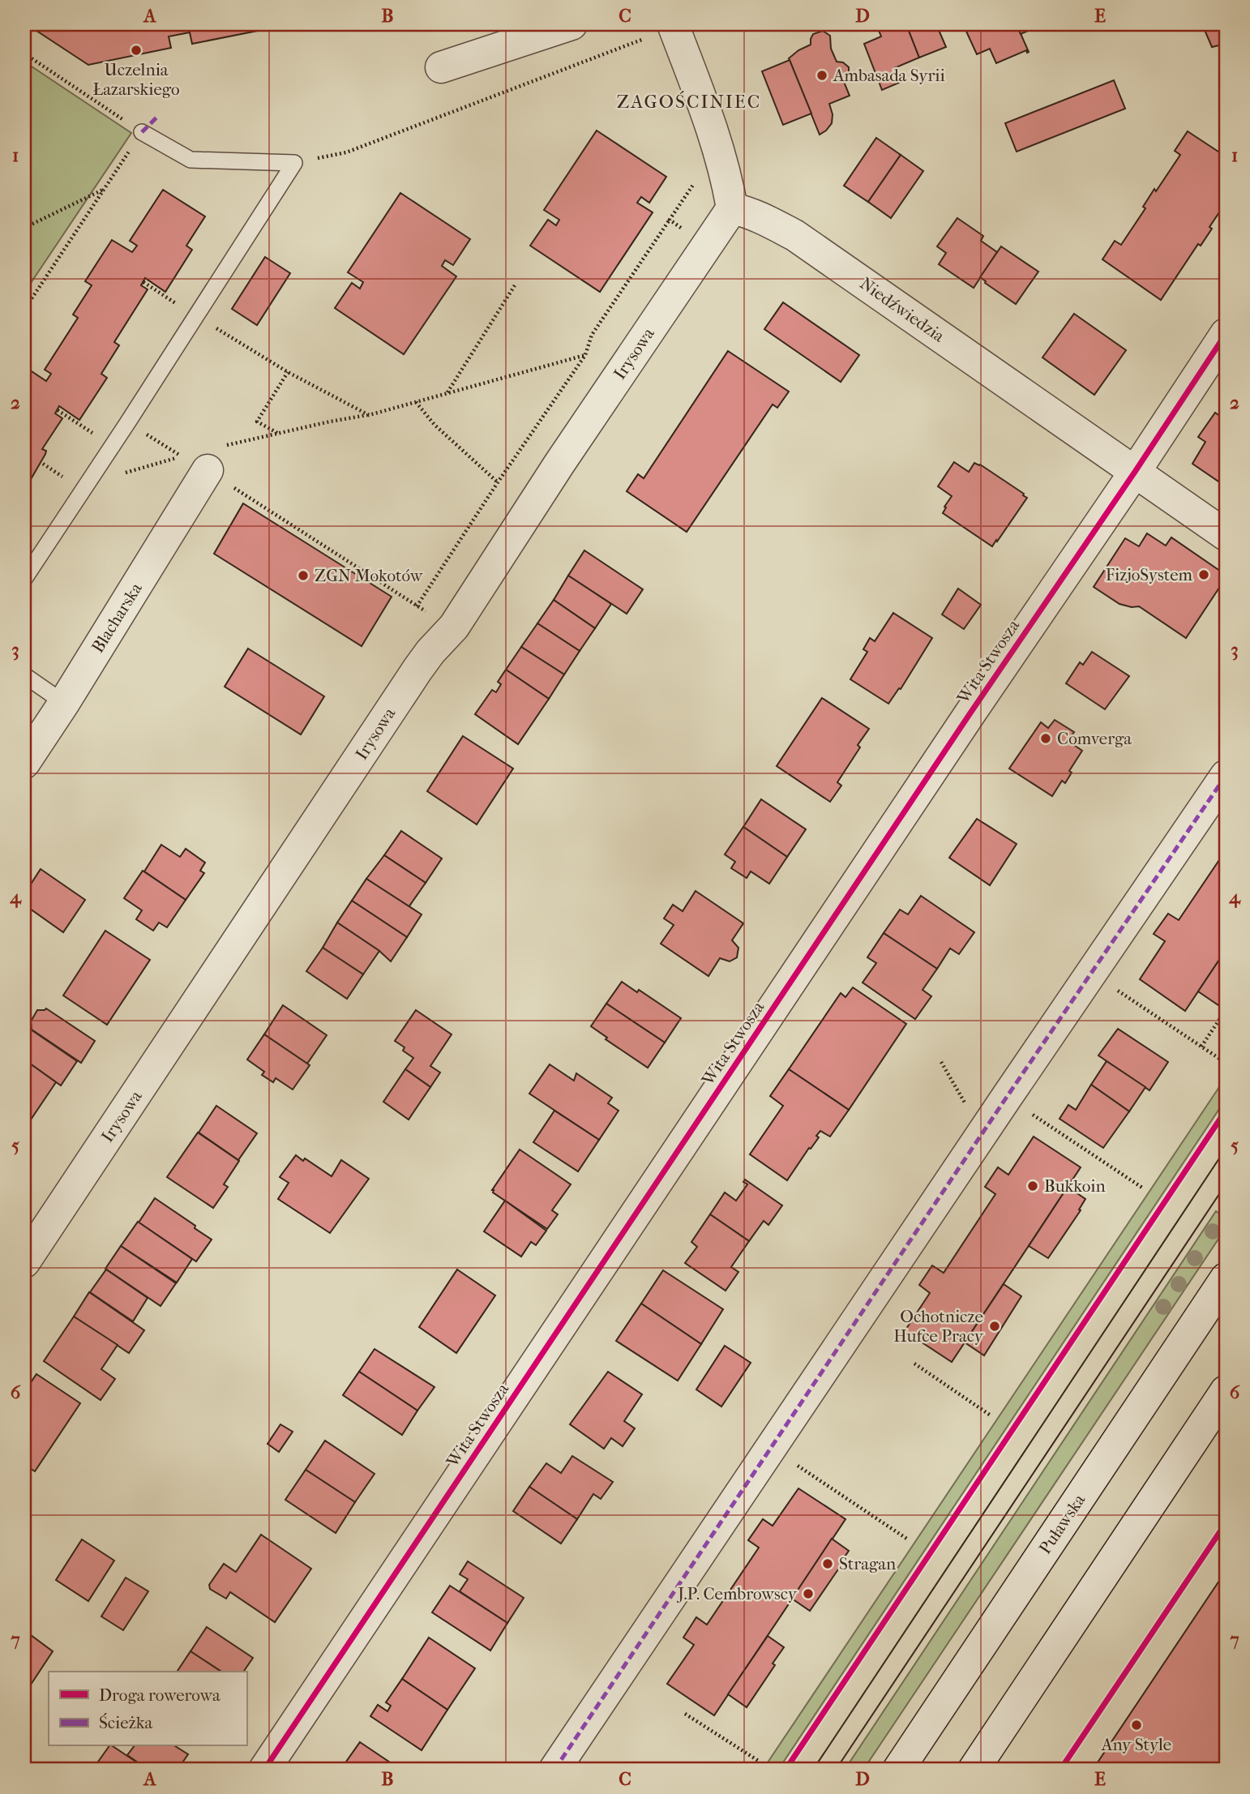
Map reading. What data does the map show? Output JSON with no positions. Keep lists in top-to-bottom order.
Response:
{
  "streets": {
    "street": [
      "Niedźwiedzia",
      "Irysowa",
      "Blacharska",
      "Wita Stwosza",
      "Puławska"
    ]
  },
  "crossings": [
    ["Niedźwiedzia", "Irysowa"],
    ["Niedźwiedzia", "Wita Stwosza"]
  ],
  "districts": ["ZAGOŚCINIEC"],
  "places": [
    "Uczelnia Łazarskiego",
    "Ambasada Syrii",
    "FizjoSystem",
    "ZGN Mokotów",
    "Comverga",
    "Bukkoin",
    "Ochotnicze Hufce Pracy",
    "Stragan",
    "J.P. Cembrowscy",
    "Any Style"
  ],
  "legend": ["Droga rowerowa", "Ścieżka"],
  "grid": {
    "columns": [
      "A",
      "B",
      "C",
      "D",
      "E"
    ],
    "rows": [
      "1",
      "2",
      "3",
      "4",
      "5",
      "6",
      "7"
    ]
  }
}
